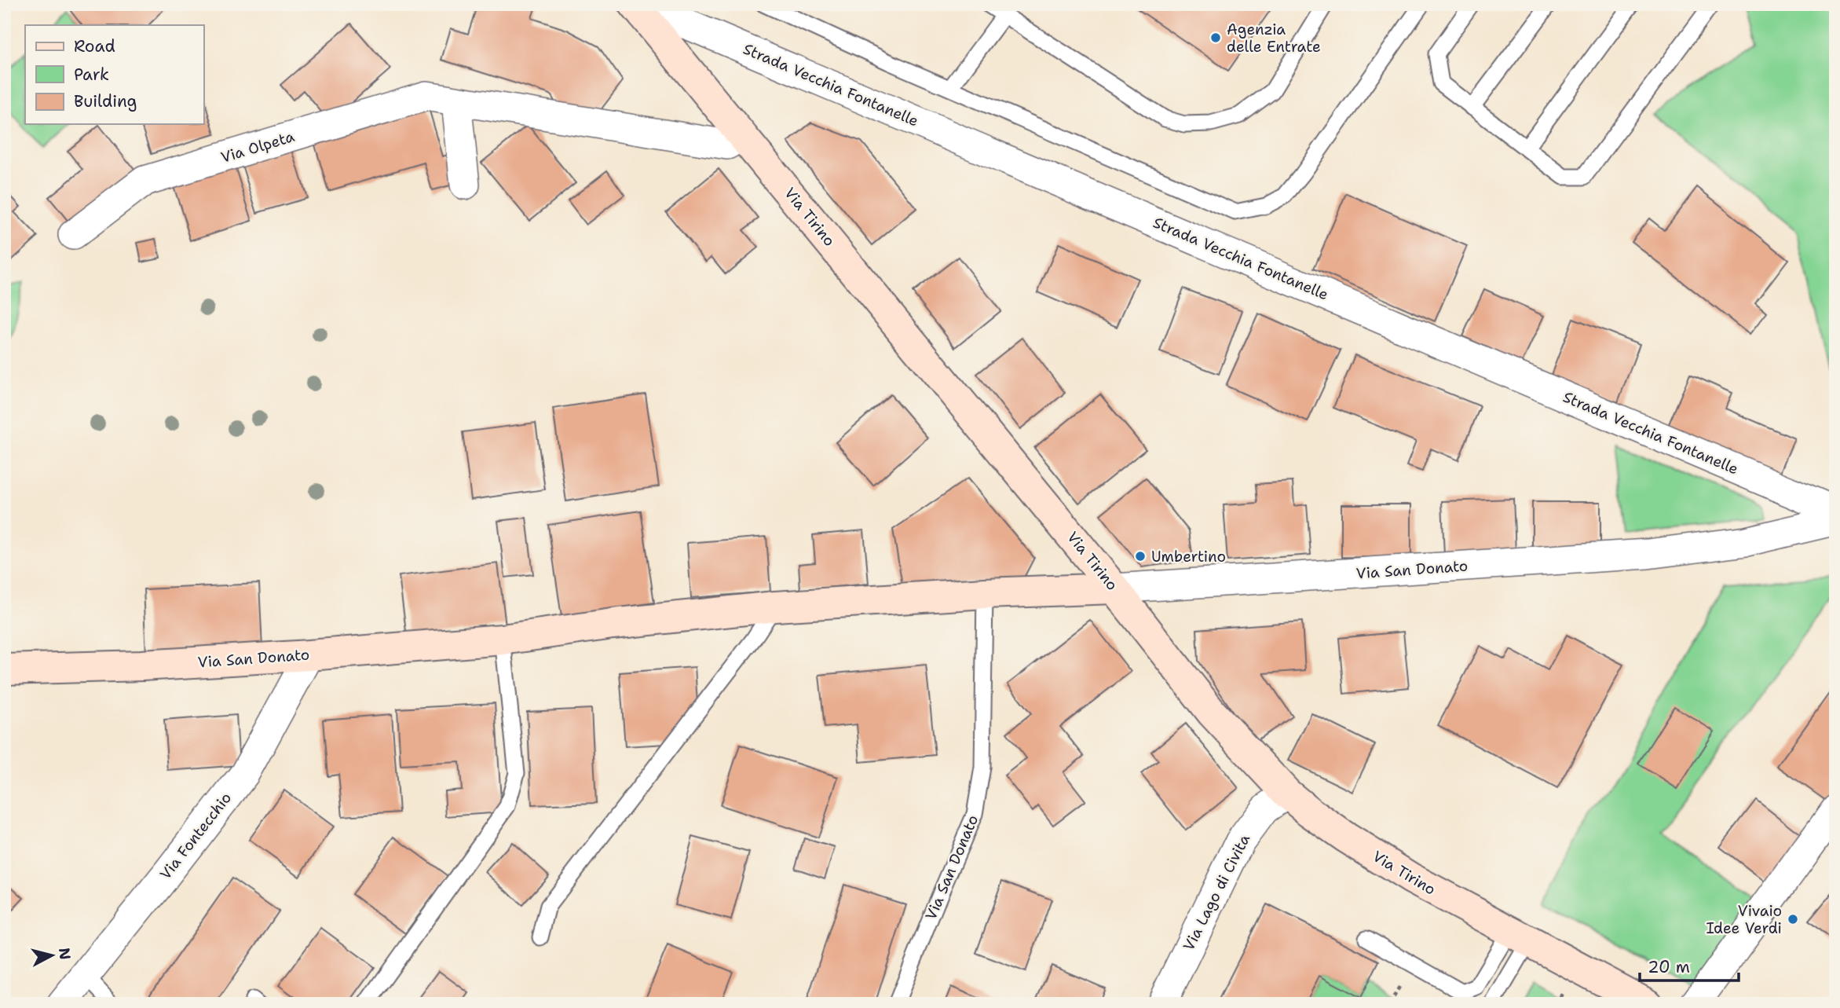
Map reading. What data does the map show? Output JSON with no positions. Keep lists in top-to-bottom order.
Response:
{
  "streets": {
    "street": [
      "Strada Vecchia Fontanelle",
      "Via Olpeta",
      "Via Tirino",
      "Via San Donato",
      "Via Fontecchio",
      "Via Lago di Civita"
    ]
  },
  "crossings": [
    ["Strada Vecchia Fontanelle", "Via Tirino"],
    ["Via Olpeta", "Via Tirino"],
    ["Via Tirino", "Via San Donato"],
    ["Via Tirino", "Via Lago di Civita"],
    ["Via San Donato", "Via Fontecchio"]
  ],
  "places": ["Agenzia delle Entrate", "Umbertino", "Vivaio Idee Verdi"],
  "legend": ["Road", "Park", "Building"],
  "scale_bar": "20 m",
  "north": "right"
}
